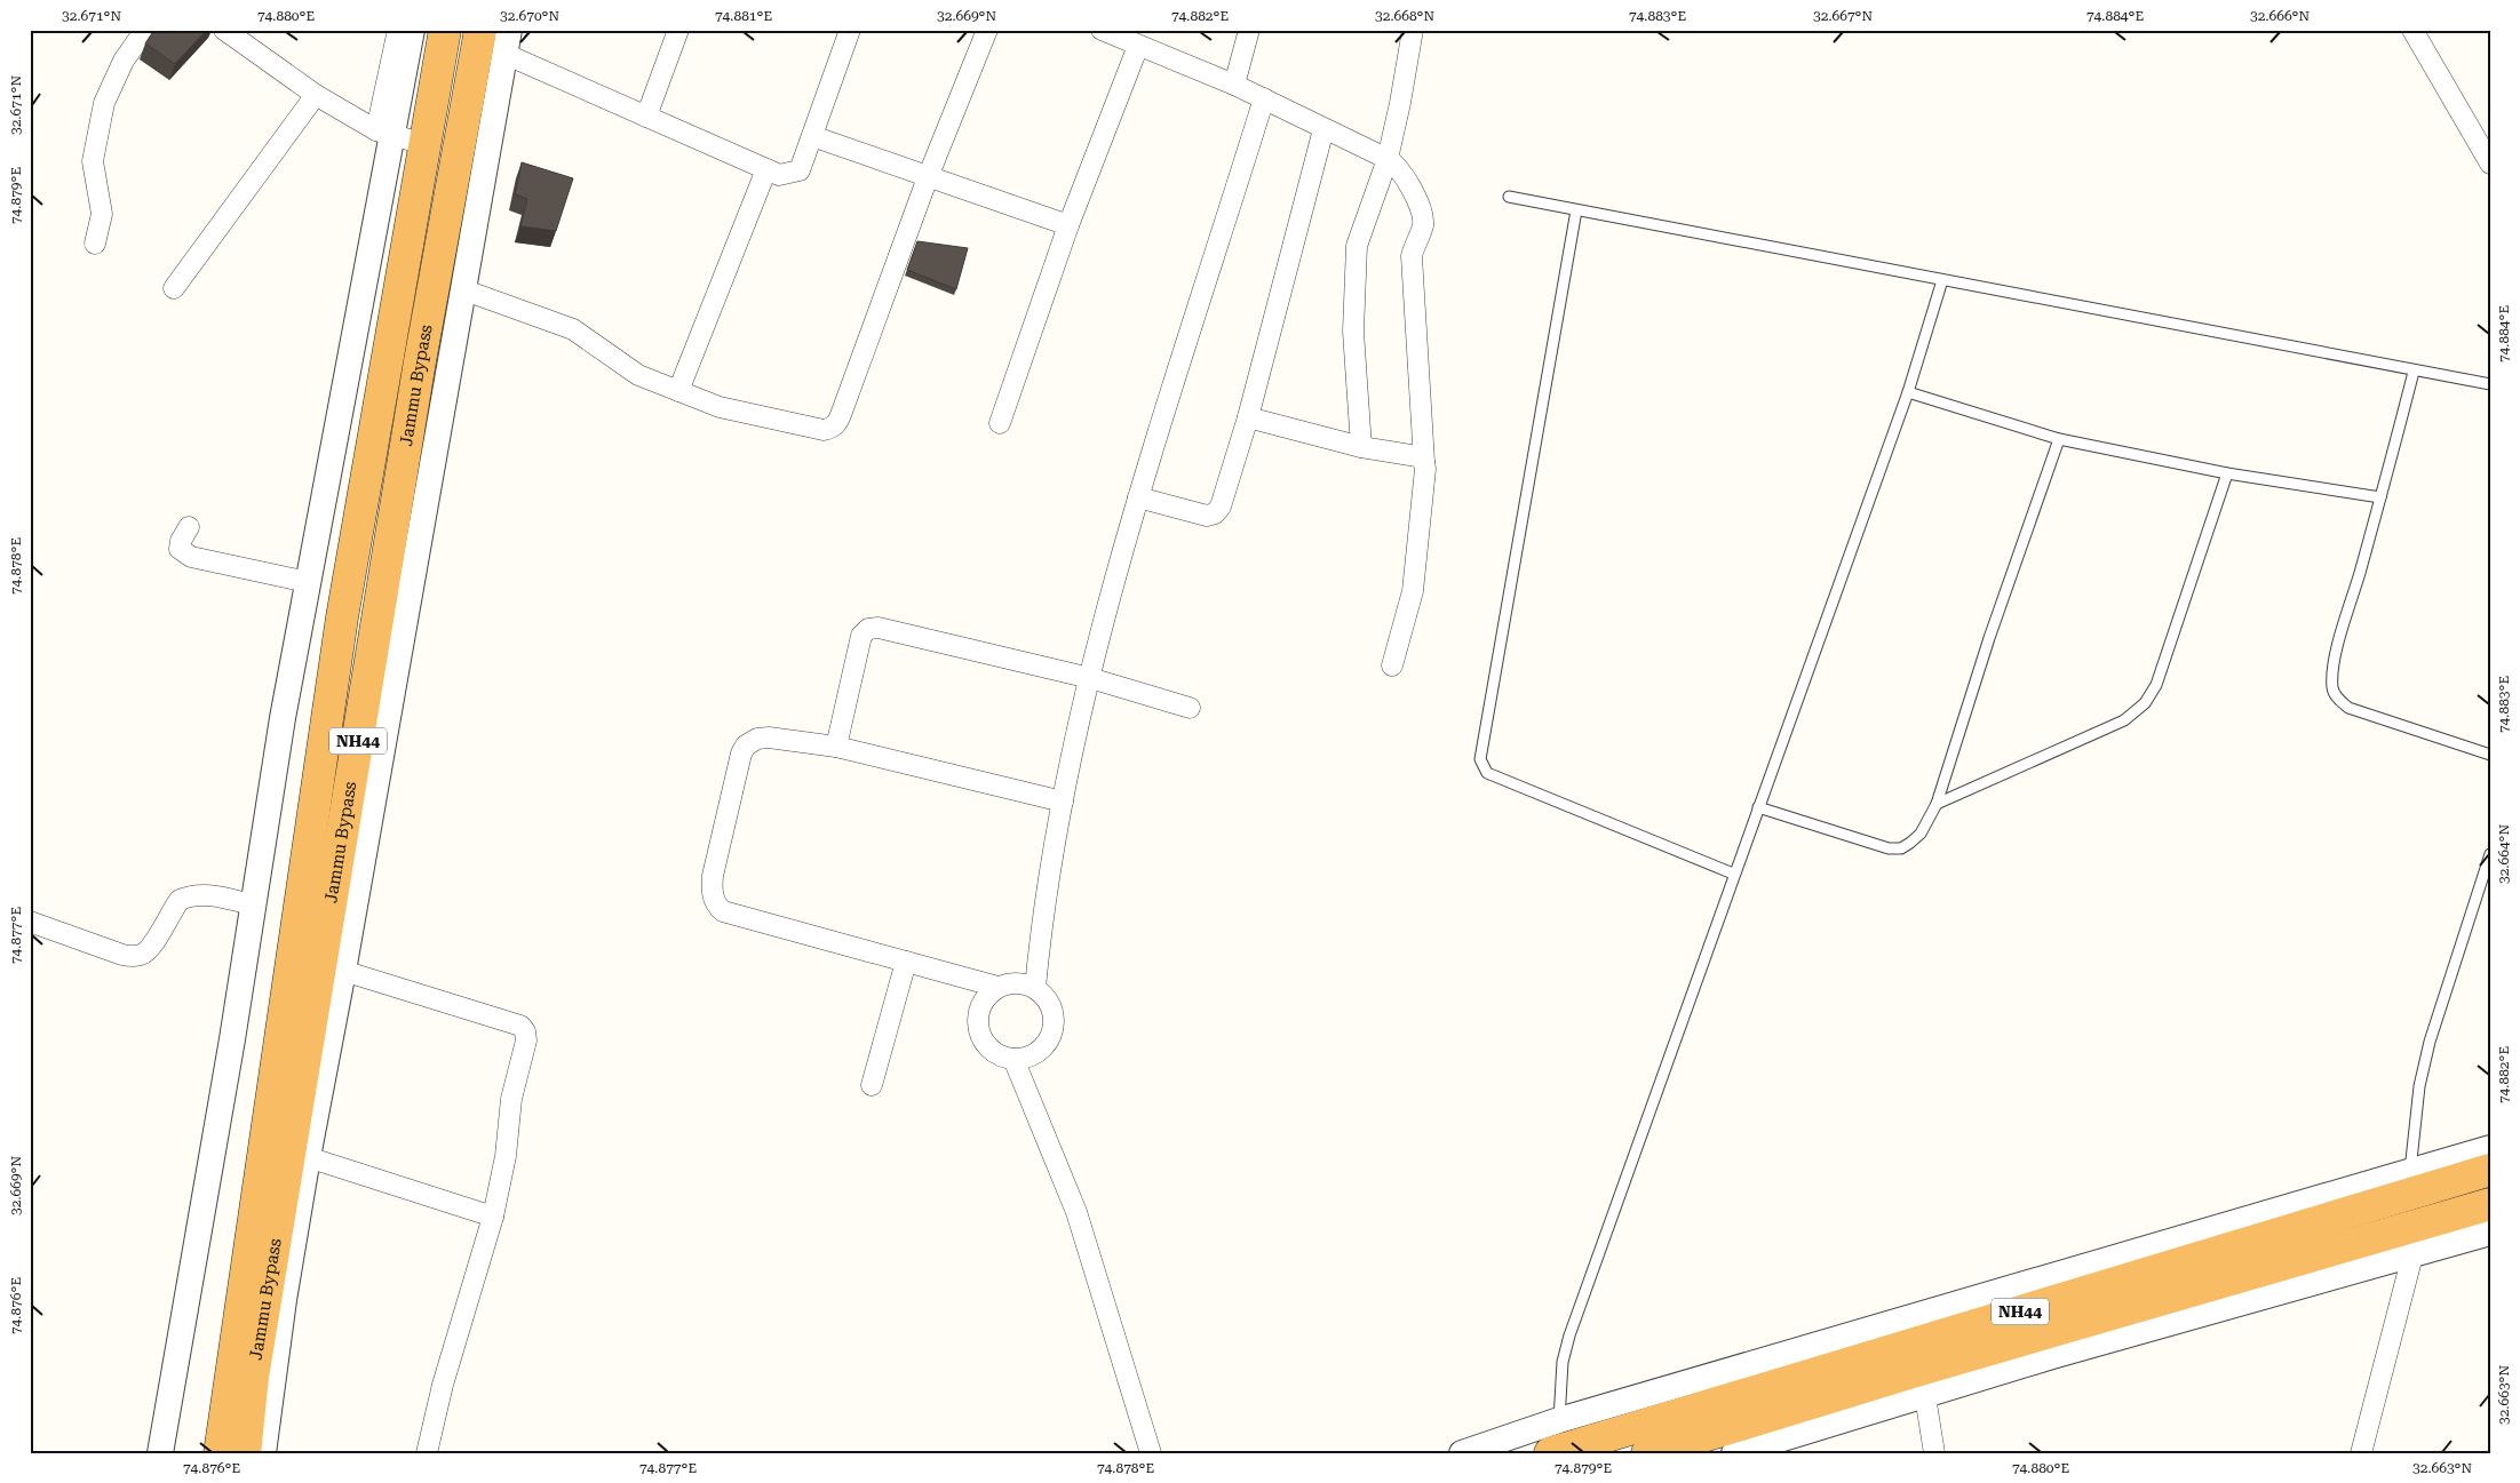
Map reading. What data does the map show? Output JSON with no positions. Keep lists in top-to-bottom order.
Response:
{
  "streets": {
    "highway": ["Jammu Bypass", "NH44"]
  },
  "coordinates": [
    "32.671°N",
    "74.880°E",
    "32.670°N",
    "74.881°E",
    "32.669°N",
    "74.882°E",
    "32.668°N",
    "74.883°E",
    "32.667°N",
    "74.884°E",
    "32.666°N",
    "74.879°E",
    "74.878°E",
    "32.664°N",
    "74.877°E",
    "74.876°E",
    "32.663°N"
  ]
}
